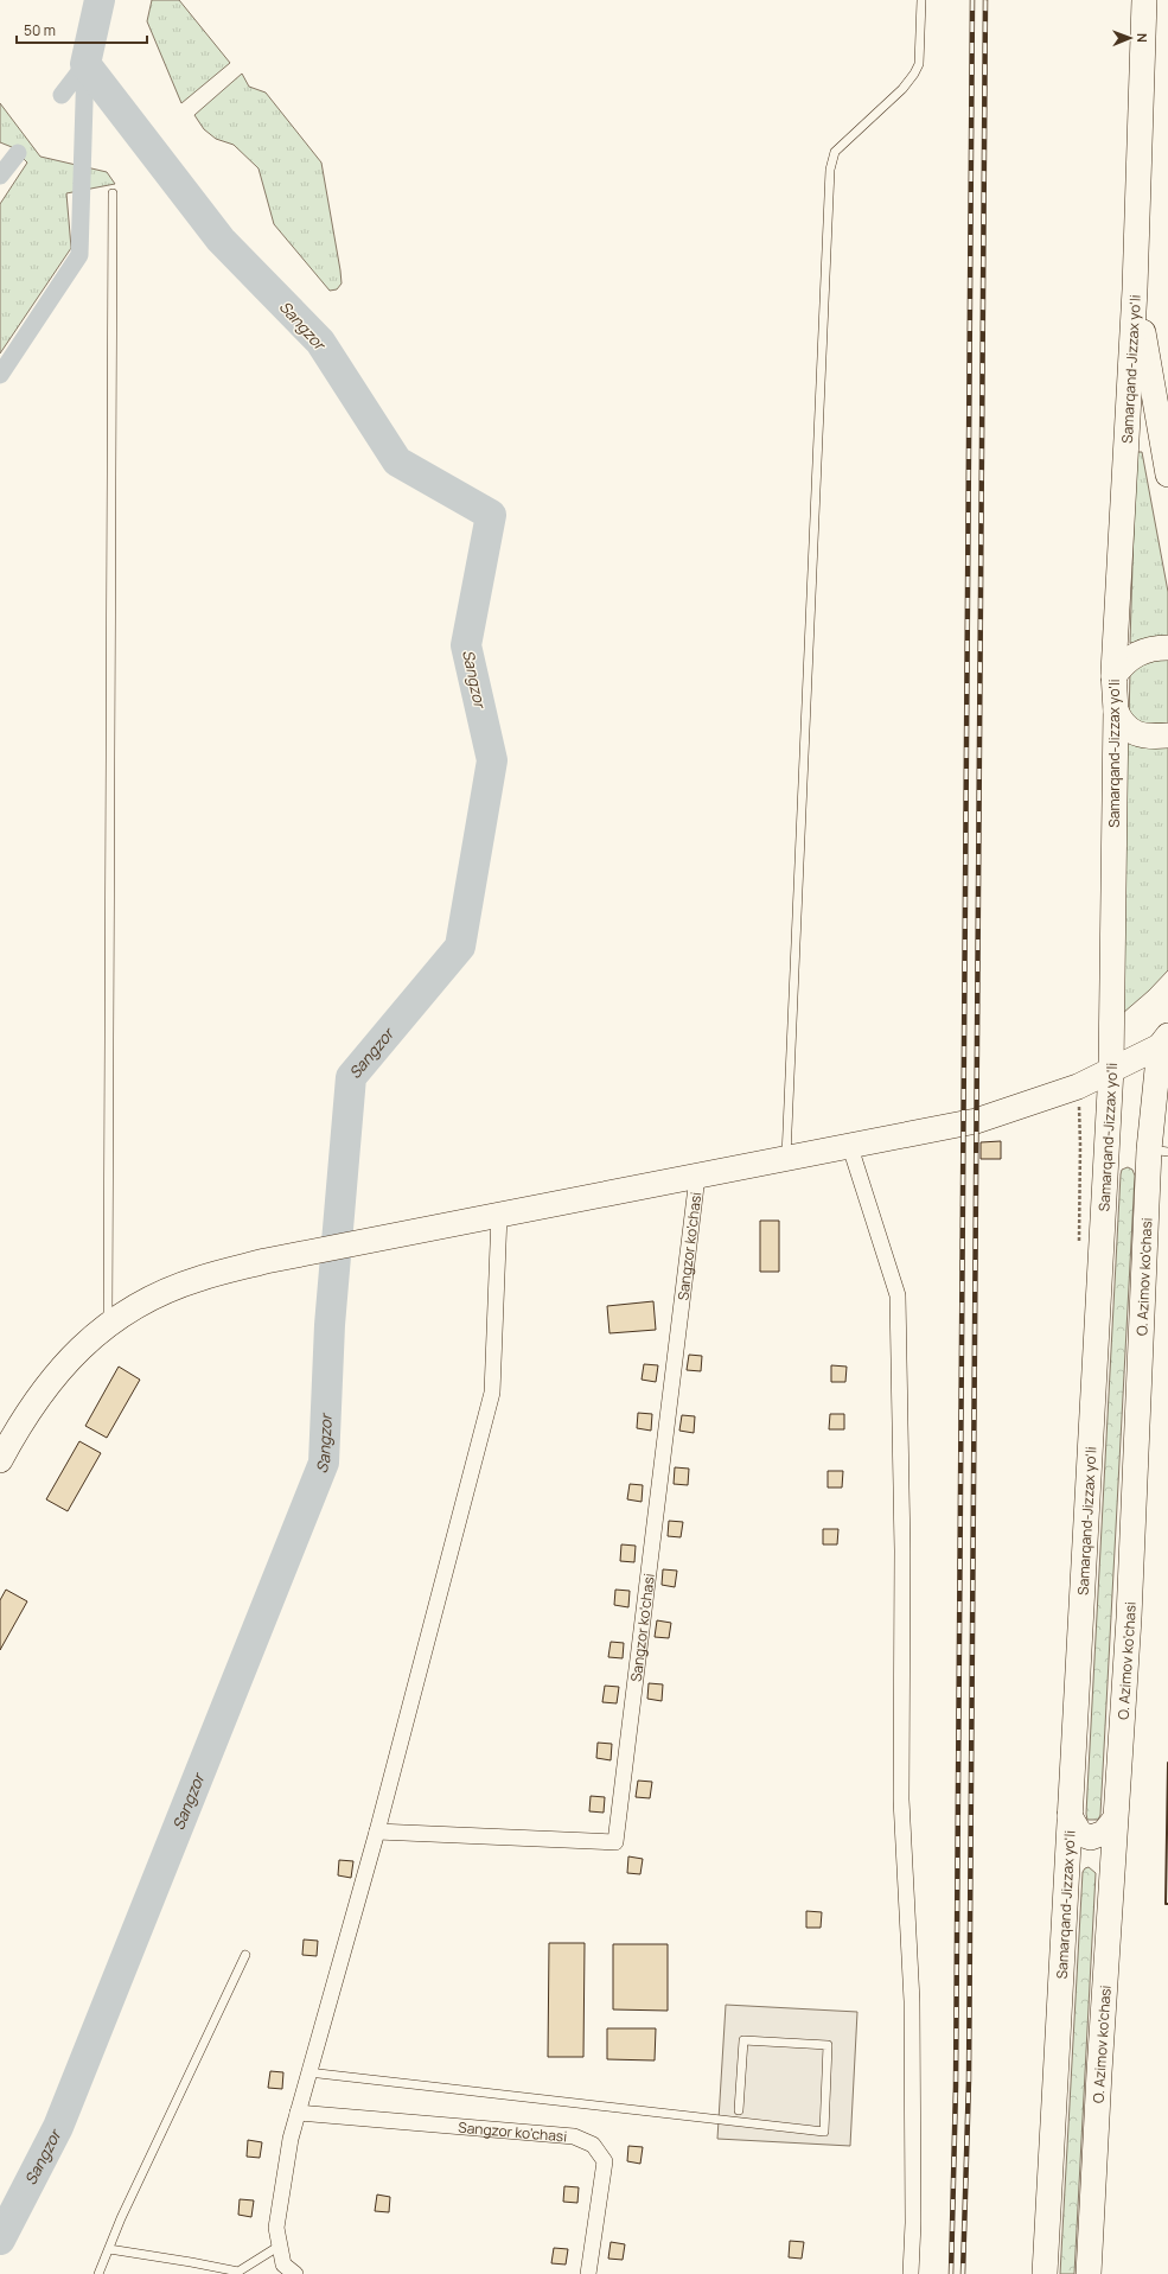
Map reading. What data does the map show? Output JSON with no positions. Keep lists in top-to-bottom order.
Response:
{
  "streets": {
    "main road": ["Samarqand-Jizzax yo'li", "O. Azimov ko'chasi"],
    "street": ["Sangzor ko'chasi"]
  },
  "water": ["Sangzor"],
  "scale_bar": "50 m",
  "north": "right"
}
